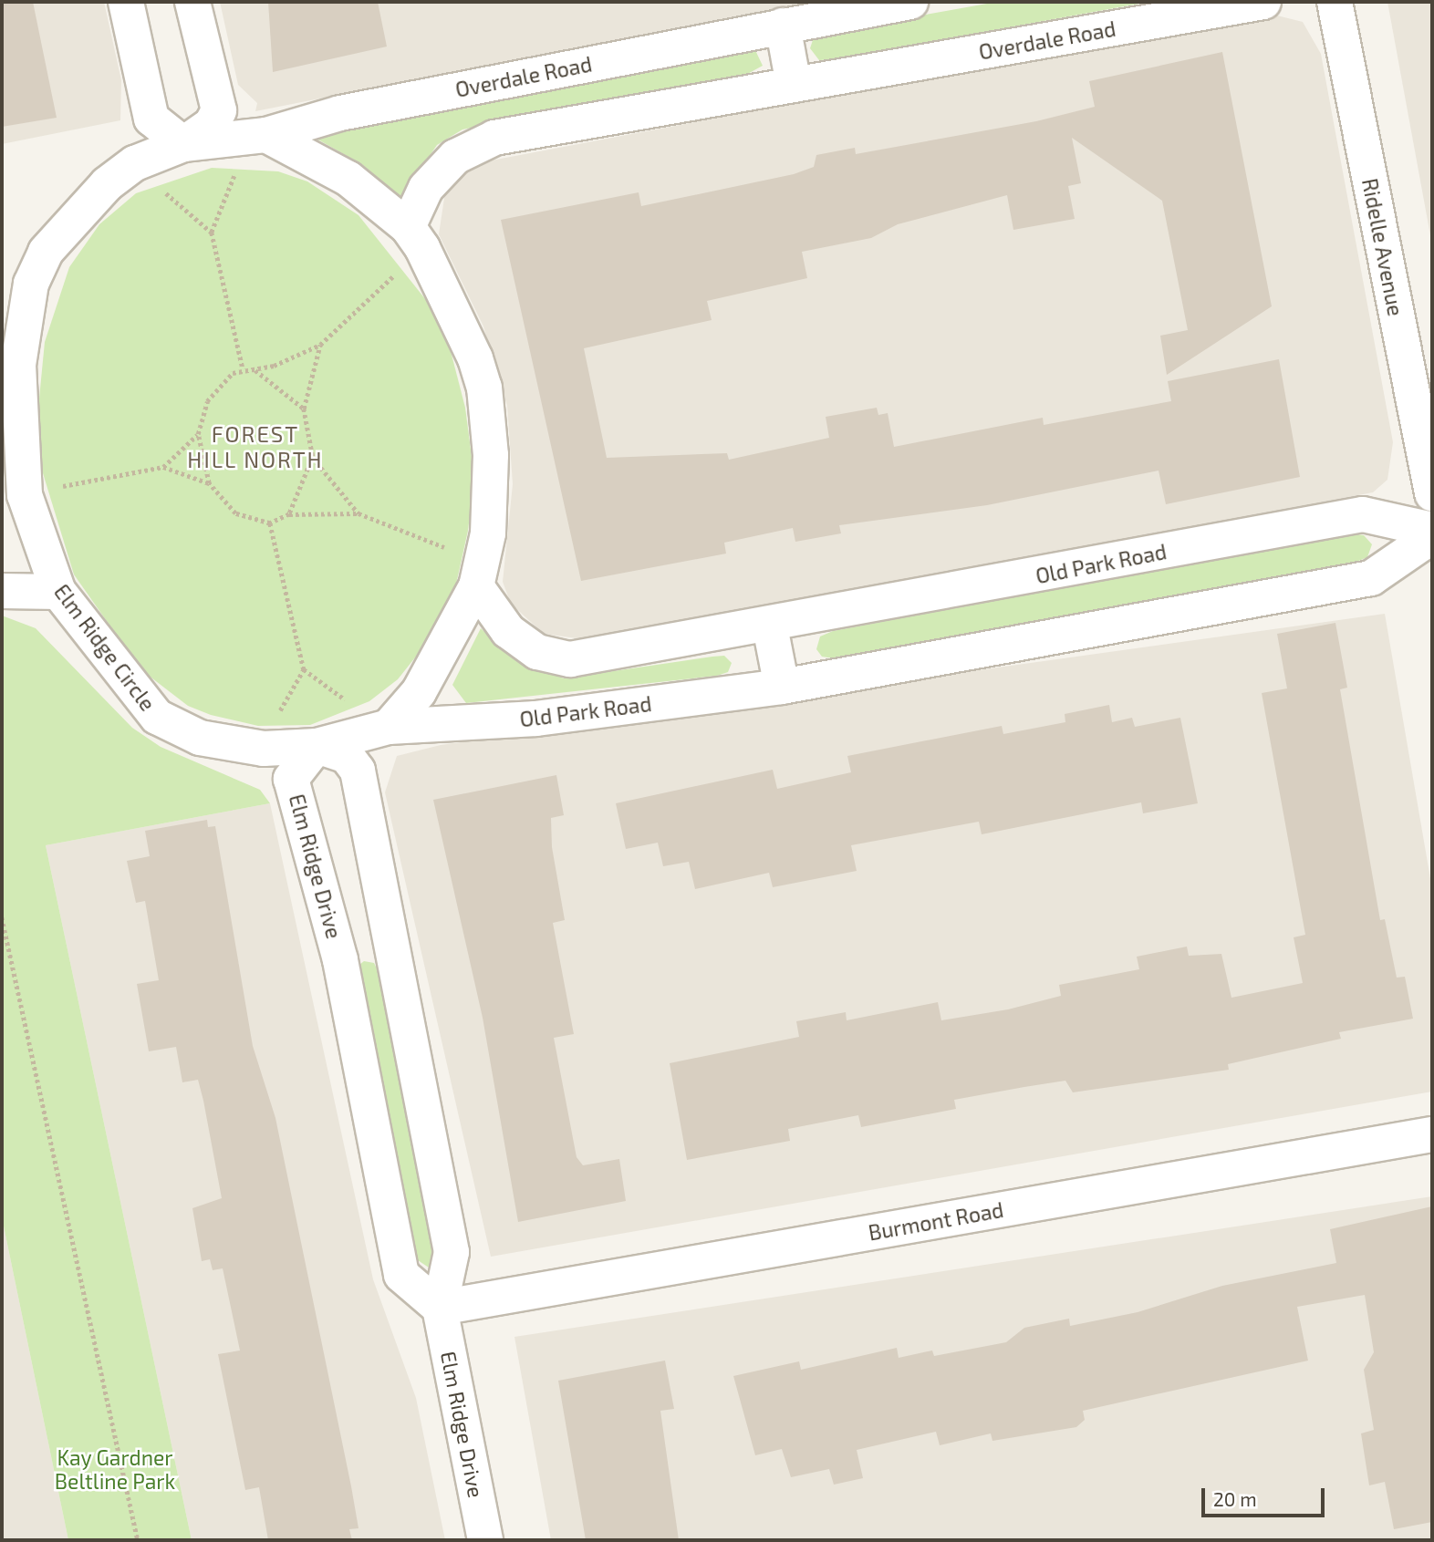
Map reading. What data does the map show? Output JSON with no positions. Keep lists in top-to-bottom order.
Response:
{
  "streets": {
    "street": [
      "Overdale Road",
      "Ridelle Avenue",
      "Old Park Road",
      "Elm Ridge Circle",
      "Elm Ridge Drive",
      "Burmont Road"
    ]
  },
  "crossings": [
    ["Overdale Road", "Elm Ridge Circle"],
    ["Old Park Road", "Elm Ridge Circle"],
    ["Elm Ridge Circle", "Elm Ridge Drive"],
    ["Elm Ridge Drive", "Burmont Road"]
  ],
  "districts": ["FOREST HILL NORTH"],
  "parks": ["Kay Gardner Beltline Park"],
  "scale_bar": "20 m"
}
